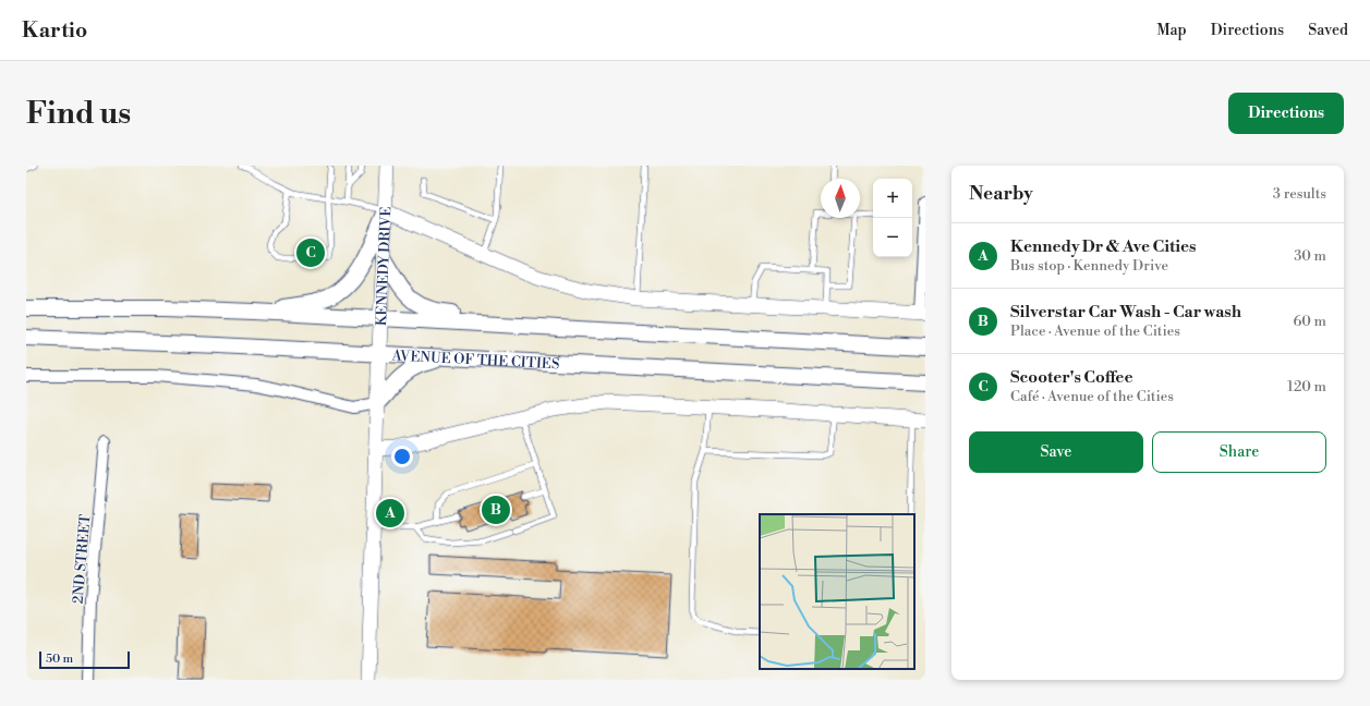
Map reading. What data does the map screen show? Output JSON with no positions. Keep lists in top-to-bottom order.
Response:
{
  "streets": {
    "main road": ["AVENUE OF THE CITIES"],
    "street": ["KENNEDY DRIVE", "2ND STREET"]
  },
  "crossings": [
    ["KENNEDY DRIVE", "AVENUE OF THE CITIES"]
  ],
  "scale_bar": "50 m",
  "north": "top",
  "page": {
    "header": "Kartio",
    "nav": ["Map", "Directions", "Saved"],
    "buttons": [
      "Directions",
      ["Save", "Share"]
    ],
    "title": "Find us",
    "heading": ["Nearby", "3 results"],
    "map_buttons": ["+", "−"],
    "list": [
      {
        "mark": "A",
        "name": "Kennedy Dr & Ave Cities",
        "note": "Bus stop · Kennedy Drive",
        "value": "30 m"
      },
      {
        "mark": "B",
        "name": "Silverstar Car Wash - Car wash",
        "note": "Place · Avenue of the Cities",
        "value": "60 m"
      },
      {
        "mark": "C",
        "name": "Scooter's Coffee",
        "note": "Café · Avenue of the Cities",
        "value": "120 m"
      }
    ],
    "pins": ["C", "B", "A"],
    "scale": "50 m"
  }
}
